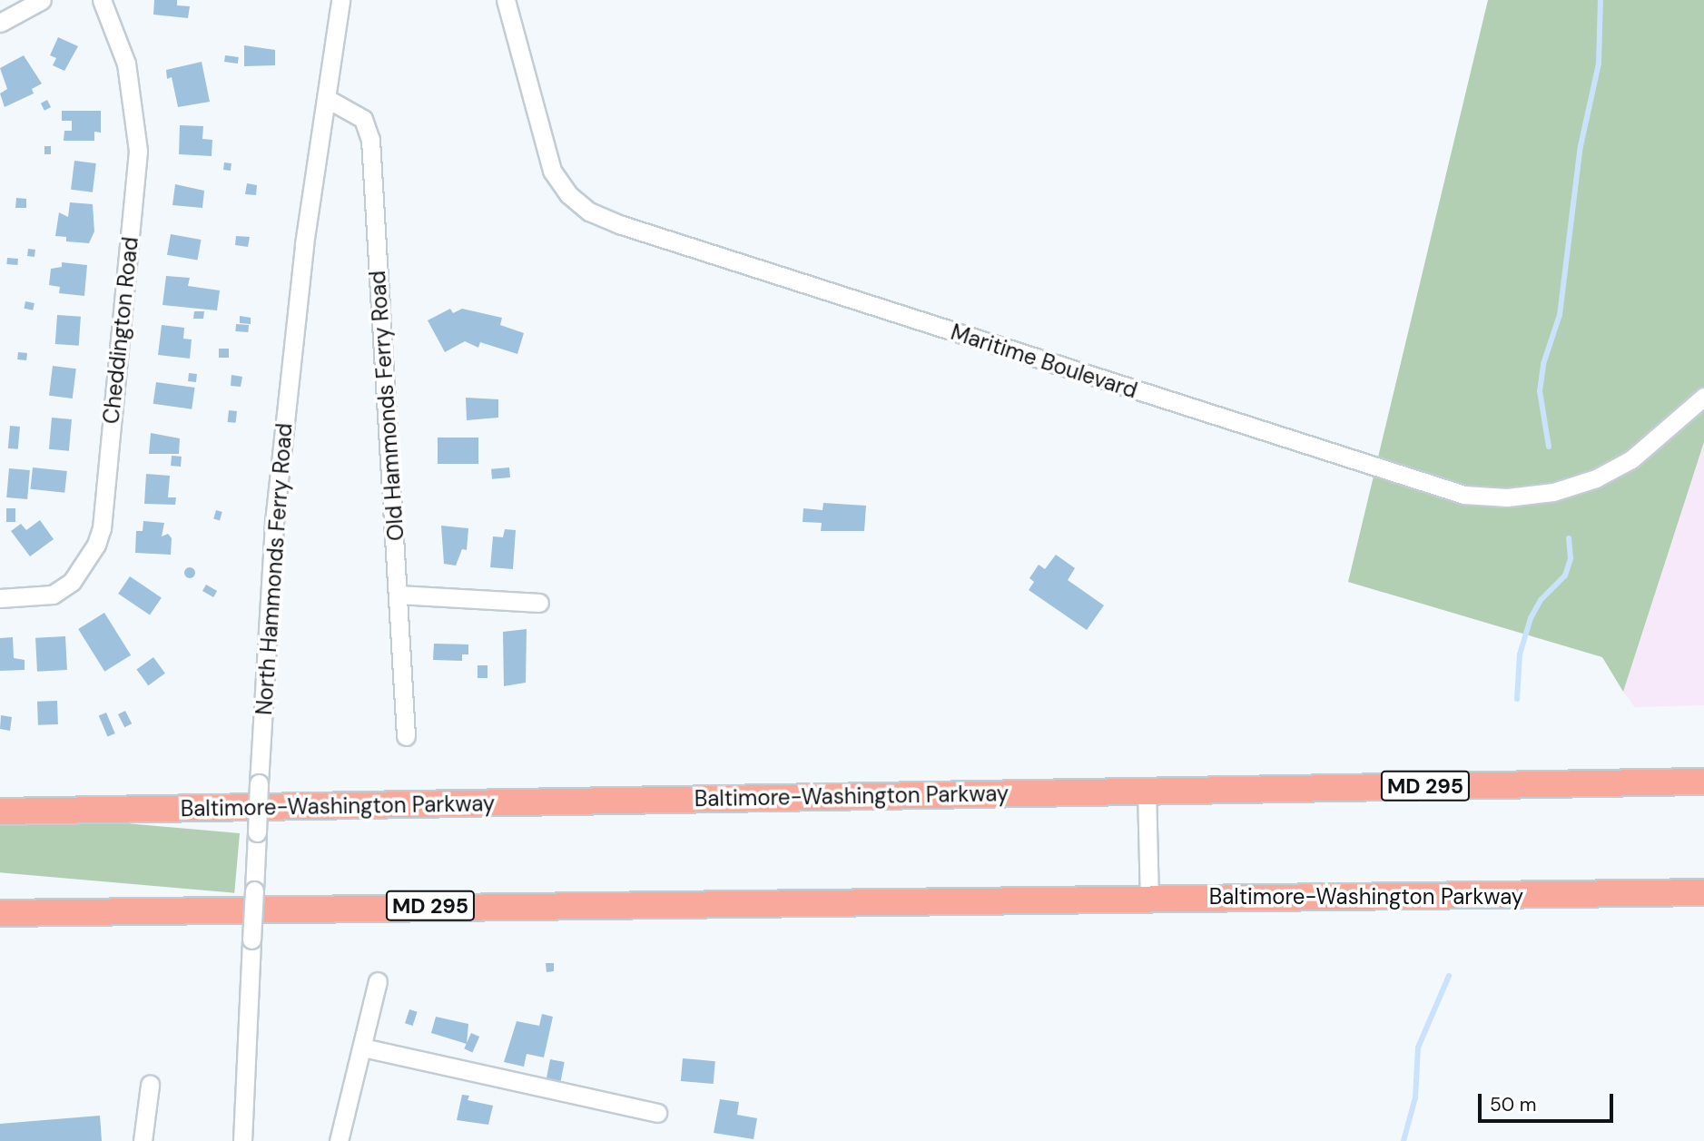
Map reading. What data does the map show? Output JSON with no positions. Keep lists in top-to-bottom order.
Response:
{
  "streets": {
    "highway": ["MD 295", "Baltimore-Washington Parkway"],
    "street": [
      "Cheddington Road",
      "Maritime Boulevard",
      "Old Hammonds Ferry Road",
      "North Hammonds Ferry Road"
    ]
  },
  "crossings": [
    ["Old Hammonds Ferry Road", "North Hammonds Ferry Road"]
  ],
  "scale_bar": "50 m"
}
